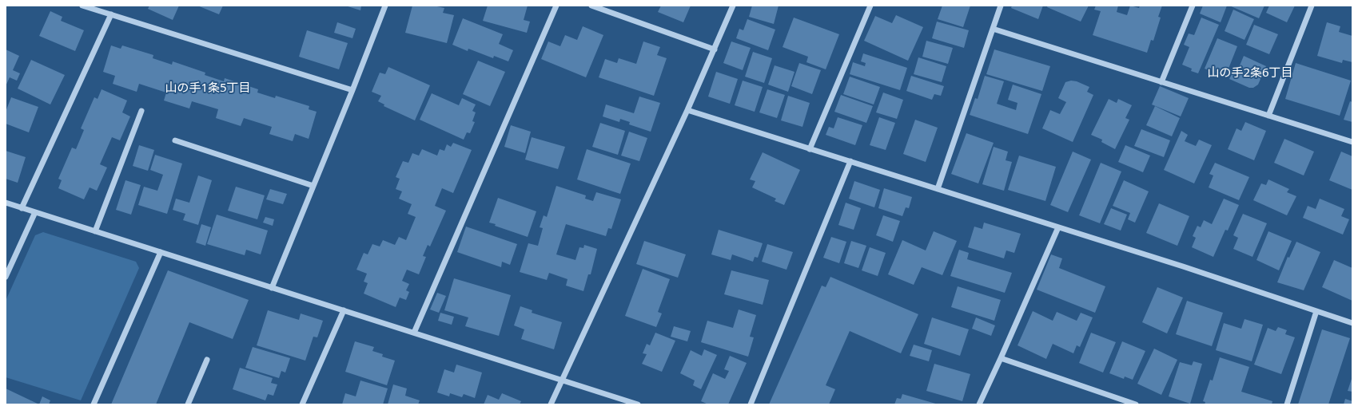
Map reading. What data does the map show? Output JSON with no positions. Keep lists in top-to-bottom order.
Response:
{
  "districts": ["山の手2条6丁目", "山の手1条5丁目"]
}
